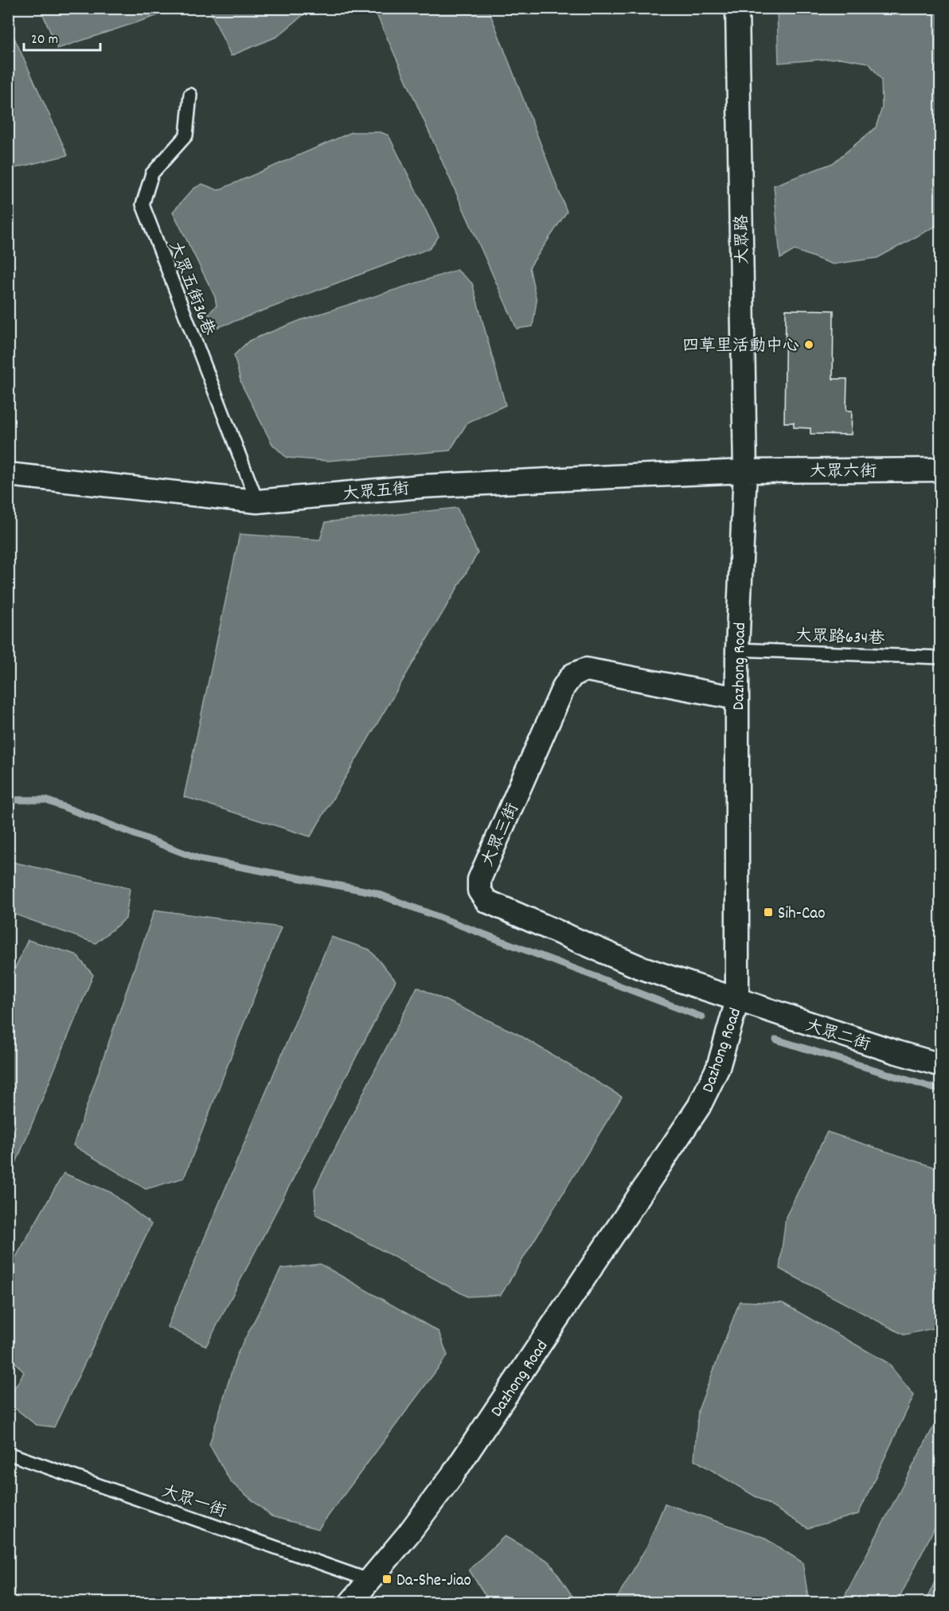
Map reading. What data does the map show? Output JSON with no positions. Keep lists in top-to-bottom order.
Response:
{
  "streets": {
    "street": [
      "大眾路",
      "大眾六街",
      "大眾五街",
      "Dazhong Road",
      "大眾三街",
      "大眾二街"
    ],
    "lane": ["大眾五街36巷", "大眾路634巷", "大眾一街"]
  },
  "crossings": [
    ["大眾路", "大眾六街"],
    ["大眾路", "大眾五街"],
    ["大眾路", "Dazhong Road"],
    ["大眾五街36巷", "大眾五街"],
    ["大眾六街", "大眾五街"],
    ["大眾六街", "Dazhong Road"],
    ["大眾五街", "Dazhong Road"],
    ["大眾路634巷", "Dazhong Road"],
    ["Dazhong Road", "大眾三街"],
    ["Dazhong Road", "大眾二街"],
    ["Dazhong Road", "大眾一街"],
    ["大眾三街", "大眾二街"]
  ],
  "places": {
    "other": ["四草里活動中心"],
    "transit": ["Sih-Cao", "Da-She-Jiao"]
  },
  "scale_bar": "20 m"
}
